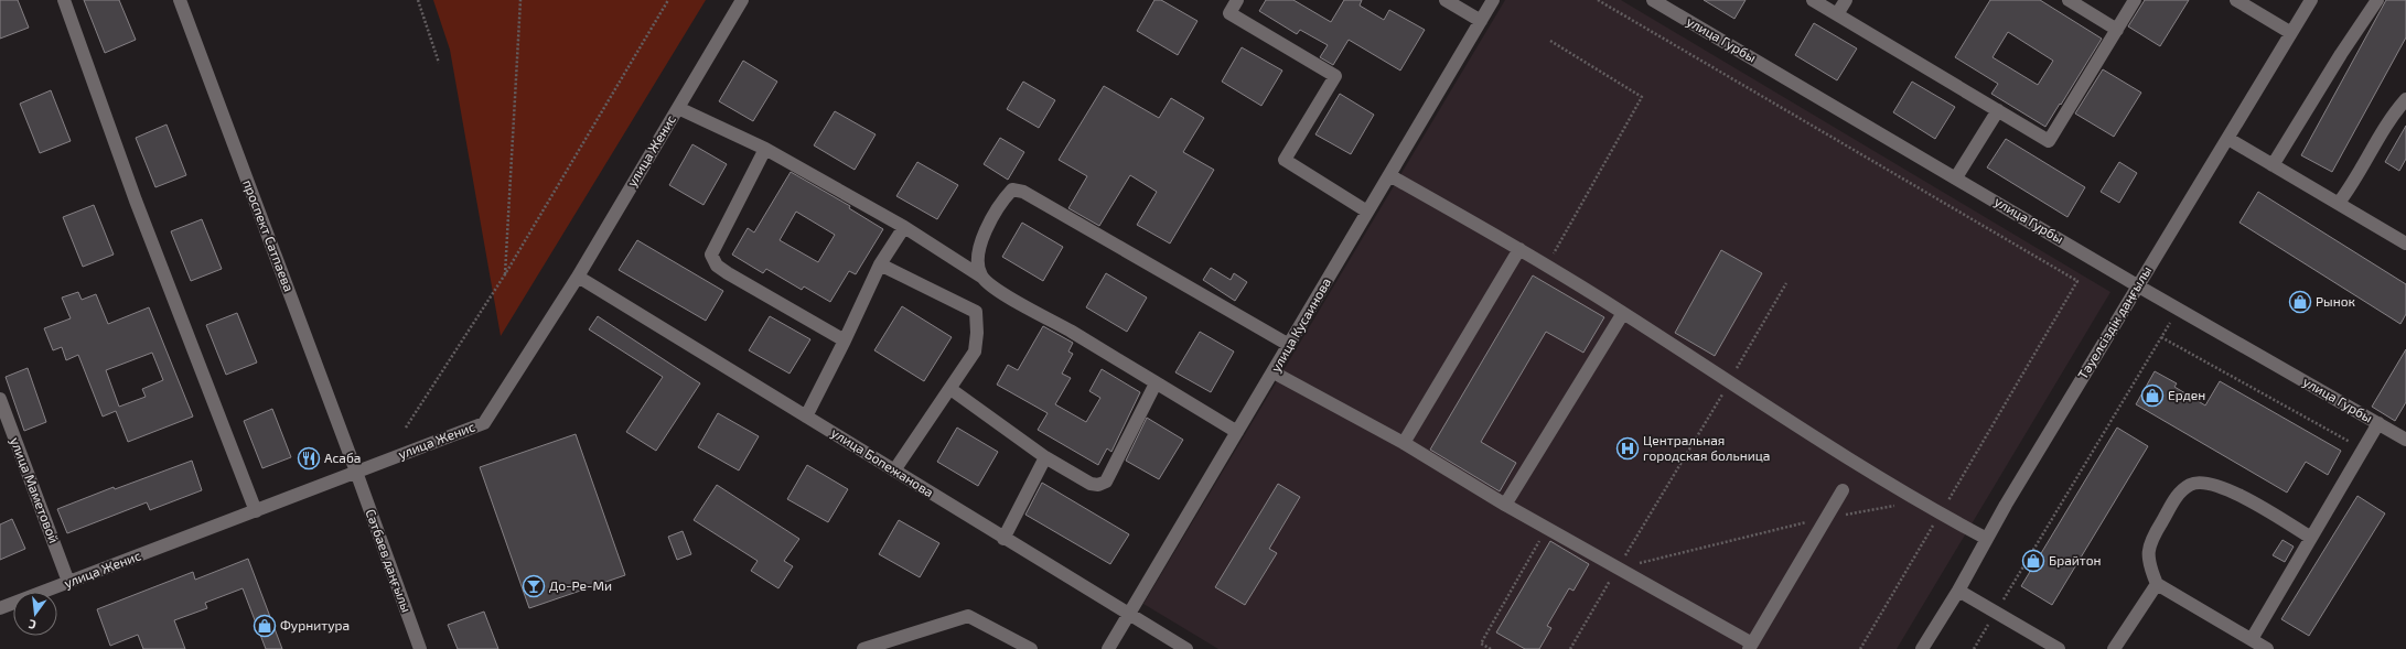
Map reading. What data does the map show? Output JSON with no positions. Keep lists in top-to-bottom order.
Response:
{
  "streets": {
    "street": [
      "улица Гурбы",
      "улица Женис",
      "проспект Сатпаева",
      "Тәуелсіздік даңғылы",
      "улица Кусаинова",
      "улица Бопежанова",
      "улица Маметовой",
      "Сәтбаев даңғылы"
    ]
  },
  "crossings": [
    ["улица Гурбы", "Тәуелсіздік даңғылы"],
    ["улица Женис", "проспект Сатпаева"],
    ["улица Женис", "улица Бопежанова"],
    ["улица Женис", "улица Маметовой"],
    ["улица Женис", "Сәтбаев даңғылы"],
    ["проспект Сатпаева", "Сәтбаев даңғылы"],
    ["улица Кусаинова", "улица Бопежанова"]
  ],
  "places": {
    "shop": [
      "Рынок",
      "Ерден",
      "Брайтон",
      "Фурнитура"
    ],
    "hospital": ["Центральная городская больница"],
    "restaurant": ["Асаба"],
    "bar": ["До-Ре-Ми"]
  },
  "north": "bottom"
}
